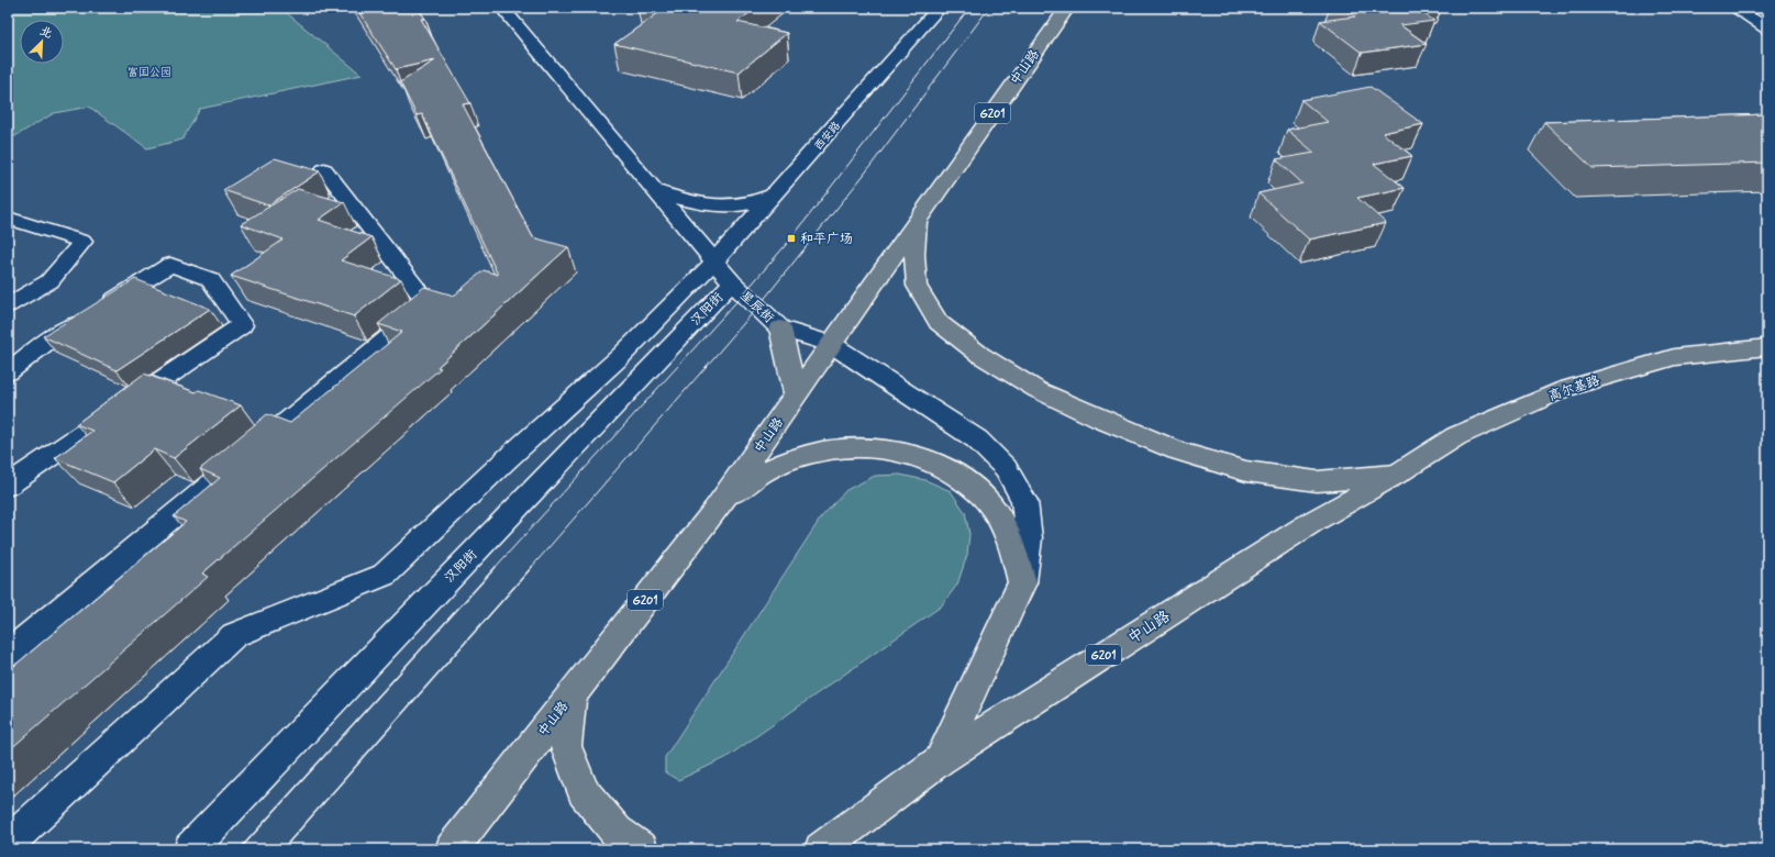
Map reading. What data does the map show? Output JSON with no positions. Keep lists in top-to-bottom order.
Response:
{
  "streets": {
    "main road": ["中山路", "G201", "高尔基路"],
    "street": ["西安路", "星辰街", "汉阳街"]
  },
  "crossings": [
    ["中山路", "星辰街"],
    ["中山路", "高尔基路"],
    ["西安路", "星辰街"],
    ["星辰街", "汉阳街"]
  ],
  "parks": ["富国公园"],
  "places": {
    "transit": ["和平广场"]
  },
  "north": "top right"
}
